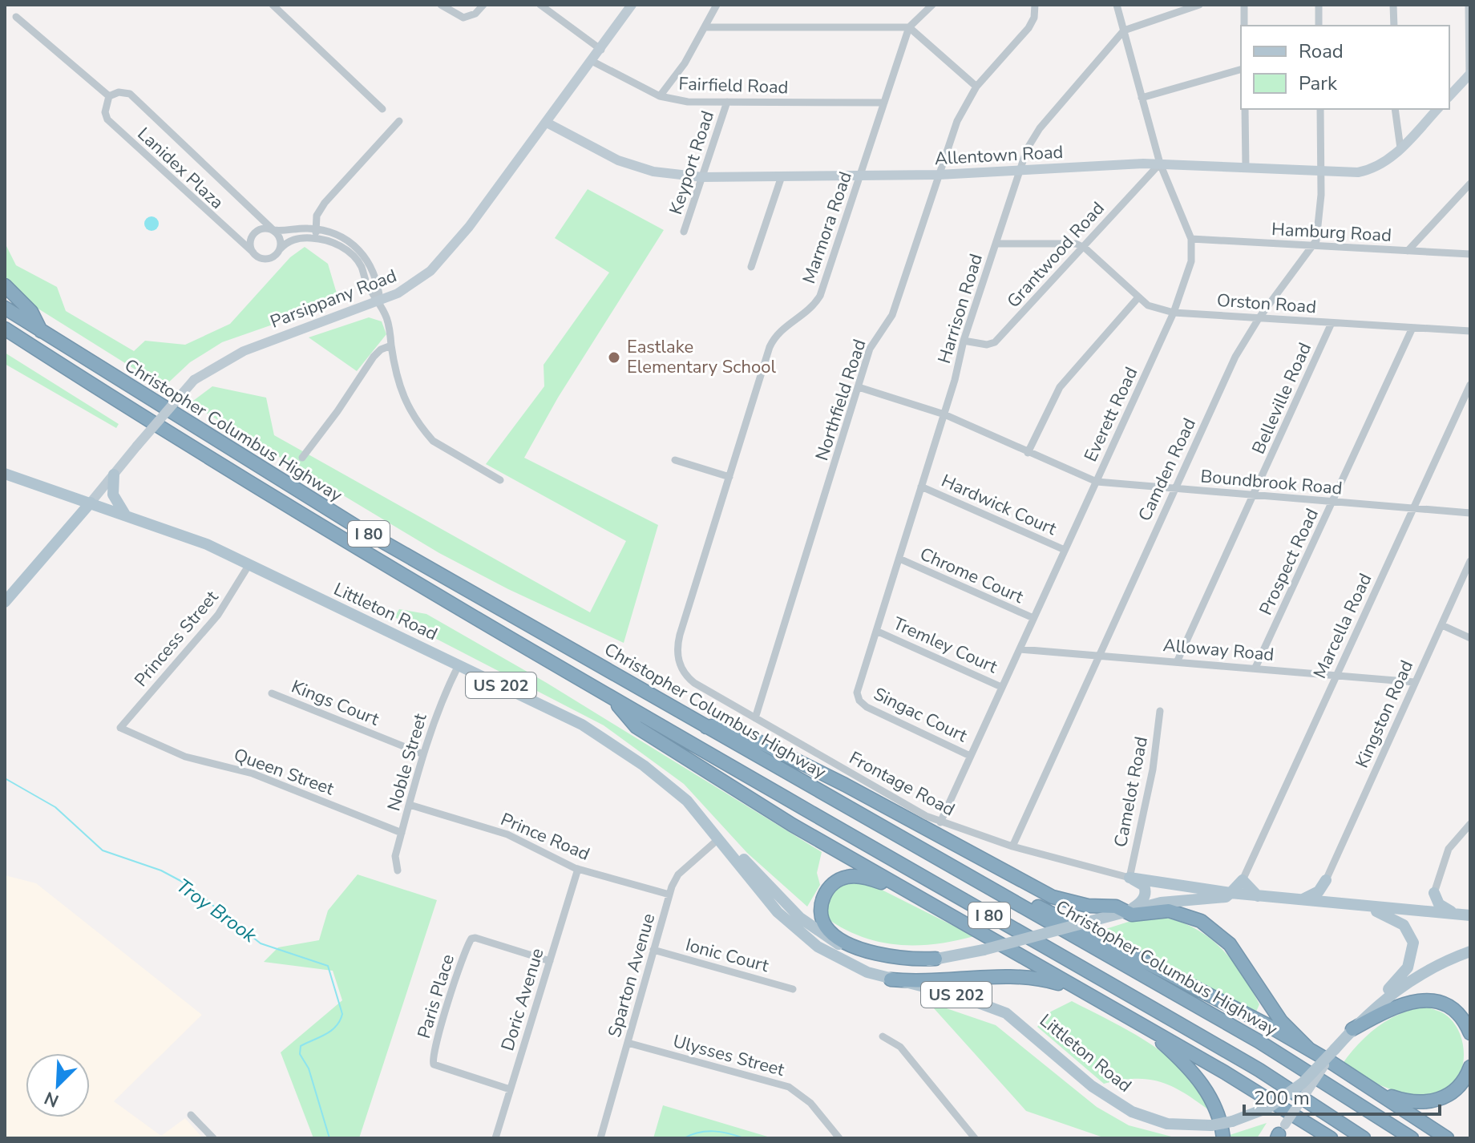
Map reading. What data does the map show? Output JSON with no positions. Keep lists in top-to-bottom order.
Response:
{
  "streets": {
    "highway": ["Christopher Columbus Highway", "I 80"],
    "main road": ["Littleton Road", "US 202"],
    "street": [
      "Fairfield Road",
      "Allentown Road",
      "Keyport Road",
      "Lanidex Plaza",
      "Marmora Road",
      "Hamburg Road",
      "Grantwood Road",
      "Parsippany Road",
      "Orston Road",
      "Harrison Road",
      "Belleville Road",
      "Northfield Road",
      "Everett Road",
      "Camden Road",
      "Boundbrook Road",
      "Hardwick Court",
      "Prospect Road",
      "Chrome Court",
      "Marcella Road",
      "Princess Street",
      "Tremley Court",
      "Alloway Road",
      "Kings Court",
      "Kingston Road",
      "Singac Court",
      "Noble Street",
      "Queen Street",
      "Frontage Road",
      "Camelot Road",
      "Prince Road",
      "Ionic Court",
      "Sparton Avenue",
      "Paris Place",
      "Doric Avenue",
      "Ulysses Street"
    ]
  },
  "crossings": [
    ["Fairfield Road", "Keyport Road"],
    ["Fairfield Road", "Marmora Road"],
    ["Fairfield Road", "Parsippany Road"],
    ["Allentown Road", "Keyport Road"],
    ["Allentown Road", "Marmora Road"],
    ["Allentown Road", "Grantwood Road"],
    ["Allentown Road", "Parsippany Road"],
    ["Allentown Road", "Harrison Road"],
    ["Allentown Road", "Northfield Road"],
    ["Allentown Road", "Everett Road"],
    ["Allentown Road", "Camden Road"],
    ["Marmora Road", "Frontage Road"],
    ["Hamburg Road", "Everett Road"],
    ["Hamburg Road", "Camden Road"],
    ["Grantwood Road", "Orston Road"],
    ["Grantwood Road", "Harrison Road"],
    ["Grantwood Road", "Everett Road"],
    ["Parsippany Road", "Littleton Road"],
    ["Orston Road", "Belleville Road"],
    ["Orston Road", "Everett Road"],
    ["Orston Road", "Camden Road"],
    ["Orston Road", "Prospect Road"],
    ["Harrison Road", "Everett Road"],
    ["Harrison Road", "Boundbrook Road"],
    ["Harrison Road", "Hardwick Court"],
    ["Harrison Road", "Chrome Court"],
    ["Harrison Road", "Tremley Court"],
    ["Harrison Road", "Singac Court"],
    ["Belleville Road", "Boundbrook Road"],
    ["Belleville Road", "Alloway Road"],
    ["Northfield Road", "Boundbrook Road"],
    ["Northfield Road", "Frontage Road"],
    ["Everett Road", "Boundbrook Road"],
    ["Everett Road", "Hardwick Court"],
    ["Everett Road", "Chrome Court"],
    ["Everett Road", "Tremley Court"],
    ["Everett Road", "Alloway Road"],
    ["Everett Road", "Singac Court"],
    ["Everett Road", "Frontage Road"],
    ["Camden Road", "Boundbrook Road"],
    ["Camden Road", "Alloway Road"],
    ["Camden Road", "Frontage Road"],
    ["Boundbrook Road", "Prospect Road"],
    ["Boundbrook Road", "Marcella Road"],
    ["Prospect Road", "Alloway Road"],
    ["Littleton Road", "Princess Street"],
    ["Littleton Road", "Noble Street"],
    ["Littleton Road", "Sparton Avenue"],
    ["Marcella Road", "Alloway Road"],
    ["Princess Street", "Queen Street"],
    ["Alloway Road", "Kingston Road"],
    ["Kings Court", "Noble Street"],
    ["Noble Street", "Queen Street"],
    ["Noble Street", "Prince Road"],
    ["Frontage Road", "Camelot Road"],
    ["Prince Road", "Sparton Avenue"],
    ["Prince Road", "Doric Avenue"],
    ["Ionic Court", "Sparton Avenue"],
    ["Sparton Avenue", "Ulysses Street"],
    ["Paris Place", "Doric Avenue"]
  ],
  "water": ["Troy Brook"],
  "places": ["Eastlake Elementary School"],
  "legend": ["Road", "Park"],
  "scale_bar": "200 m",
  "north": "bottom left"
}
